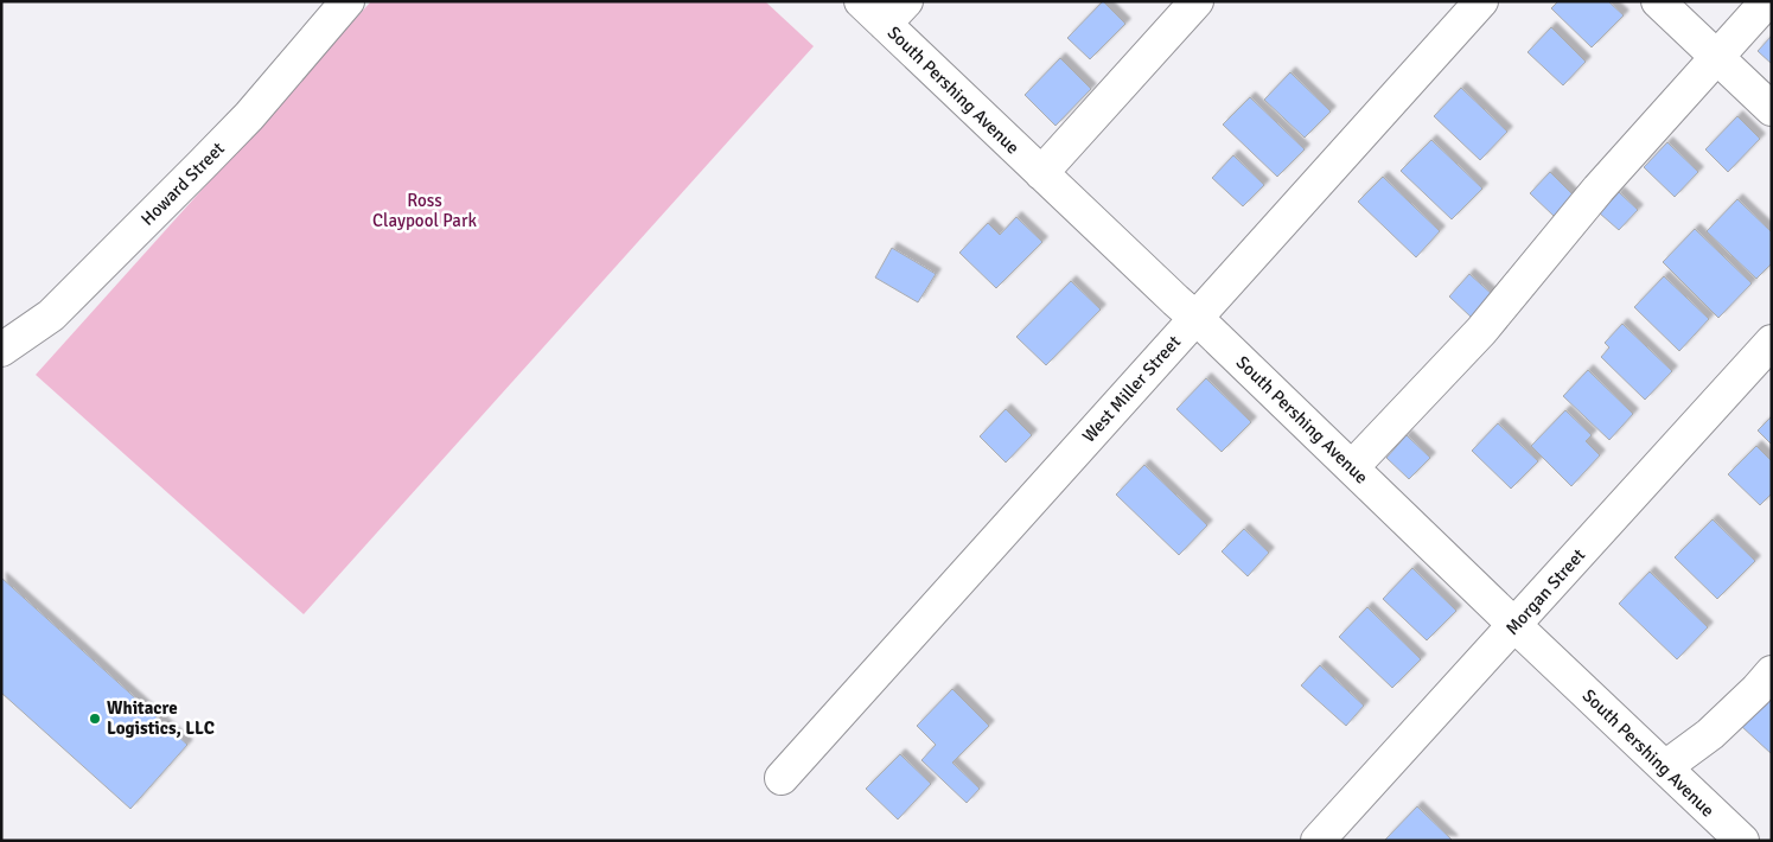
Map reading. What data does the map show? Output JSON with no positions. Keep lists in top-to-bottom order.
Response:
{
  "streets": {
    "street": [
      "South Pershing Avenue",
      "Howard Street",
      "West Miller Street",
      "Morgan Street"
    ]
  },
  "crossings": [
    ["South Pershing Avenue", "West Miller Street"],
    ["South Pershing Avenue", "Morgan Street"]
  ],
  "parks": ["Ross Claypool Park"],
  "places": ["Whitacre Logistics, LLC"]
}
